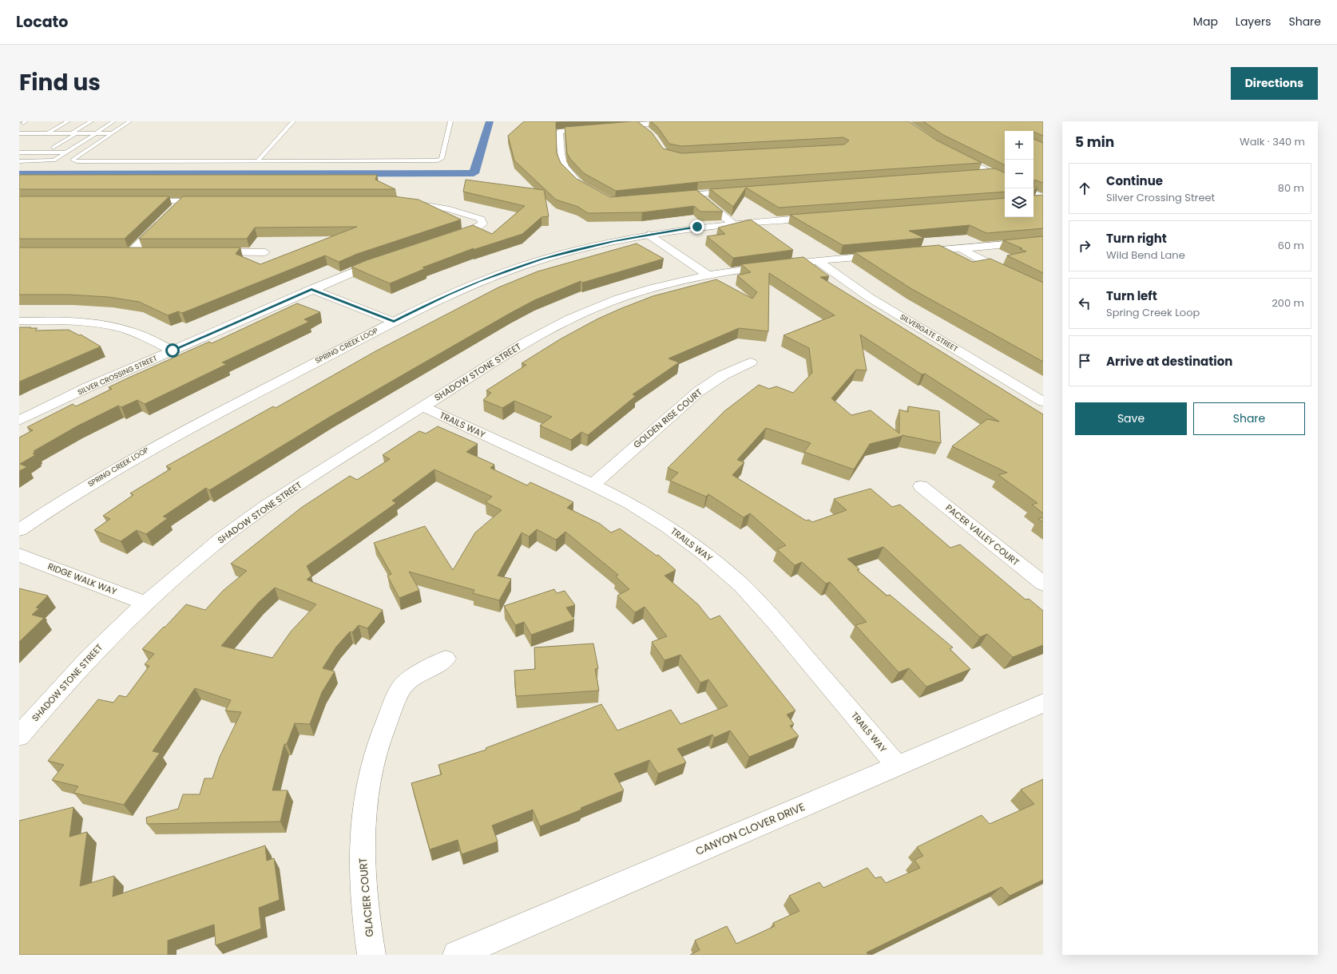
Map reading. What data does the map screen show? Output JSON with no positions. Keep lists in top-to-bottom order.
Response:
{
  "streets": {
    "street": [
      "SILVERGATE STREET",
      "SPRING CREEK LOOP",
      "SHADOW STONE STREET",
      "SILVER CROSSING STREET",
      "GOLDEN RISE COURT",
      "TRAILS WAY",
      "PACER VALLEY COURT",
      "RIDGE WALK WAY",
      "CANYON CLOVER DRIVE",
      "GLACIER COURT"
    ]
  },
  "crossings": [
    ["SILVERGATE STREET", "SHADOW STONE STREET"],
    ["SHADOW STONE STREET", "TRAILS WAY"],
    ["SHADOW STONE STREET", "RIDGE WALK WAY"],
    ["GOLDEN RISE COURT", "TRAILS WAY"],
    ["TRAILS WAY", "CANYON CLOVER DRIVE"]
  ],
  "page": {
    "header": "Locato",
    "nav": ["Map", "Layers", "Share"],
    "title": "Find us",
    "buttons": [
      "Directions",
      ["Save", "Share"]
    ],
    "heading": ["5 min", "Walk · 340 m"],
    "map_buttons": ["+", "−"],
    "list": [
      ["Continue", "Silver Crossing Street", "80 m"],
      ["Turn right", "Wild Bend Lane", "60 m"],
      ["Turn left", "Spring Creek Loop", "200 m"],
      "Arrive at destination"
    ]
  }
}
